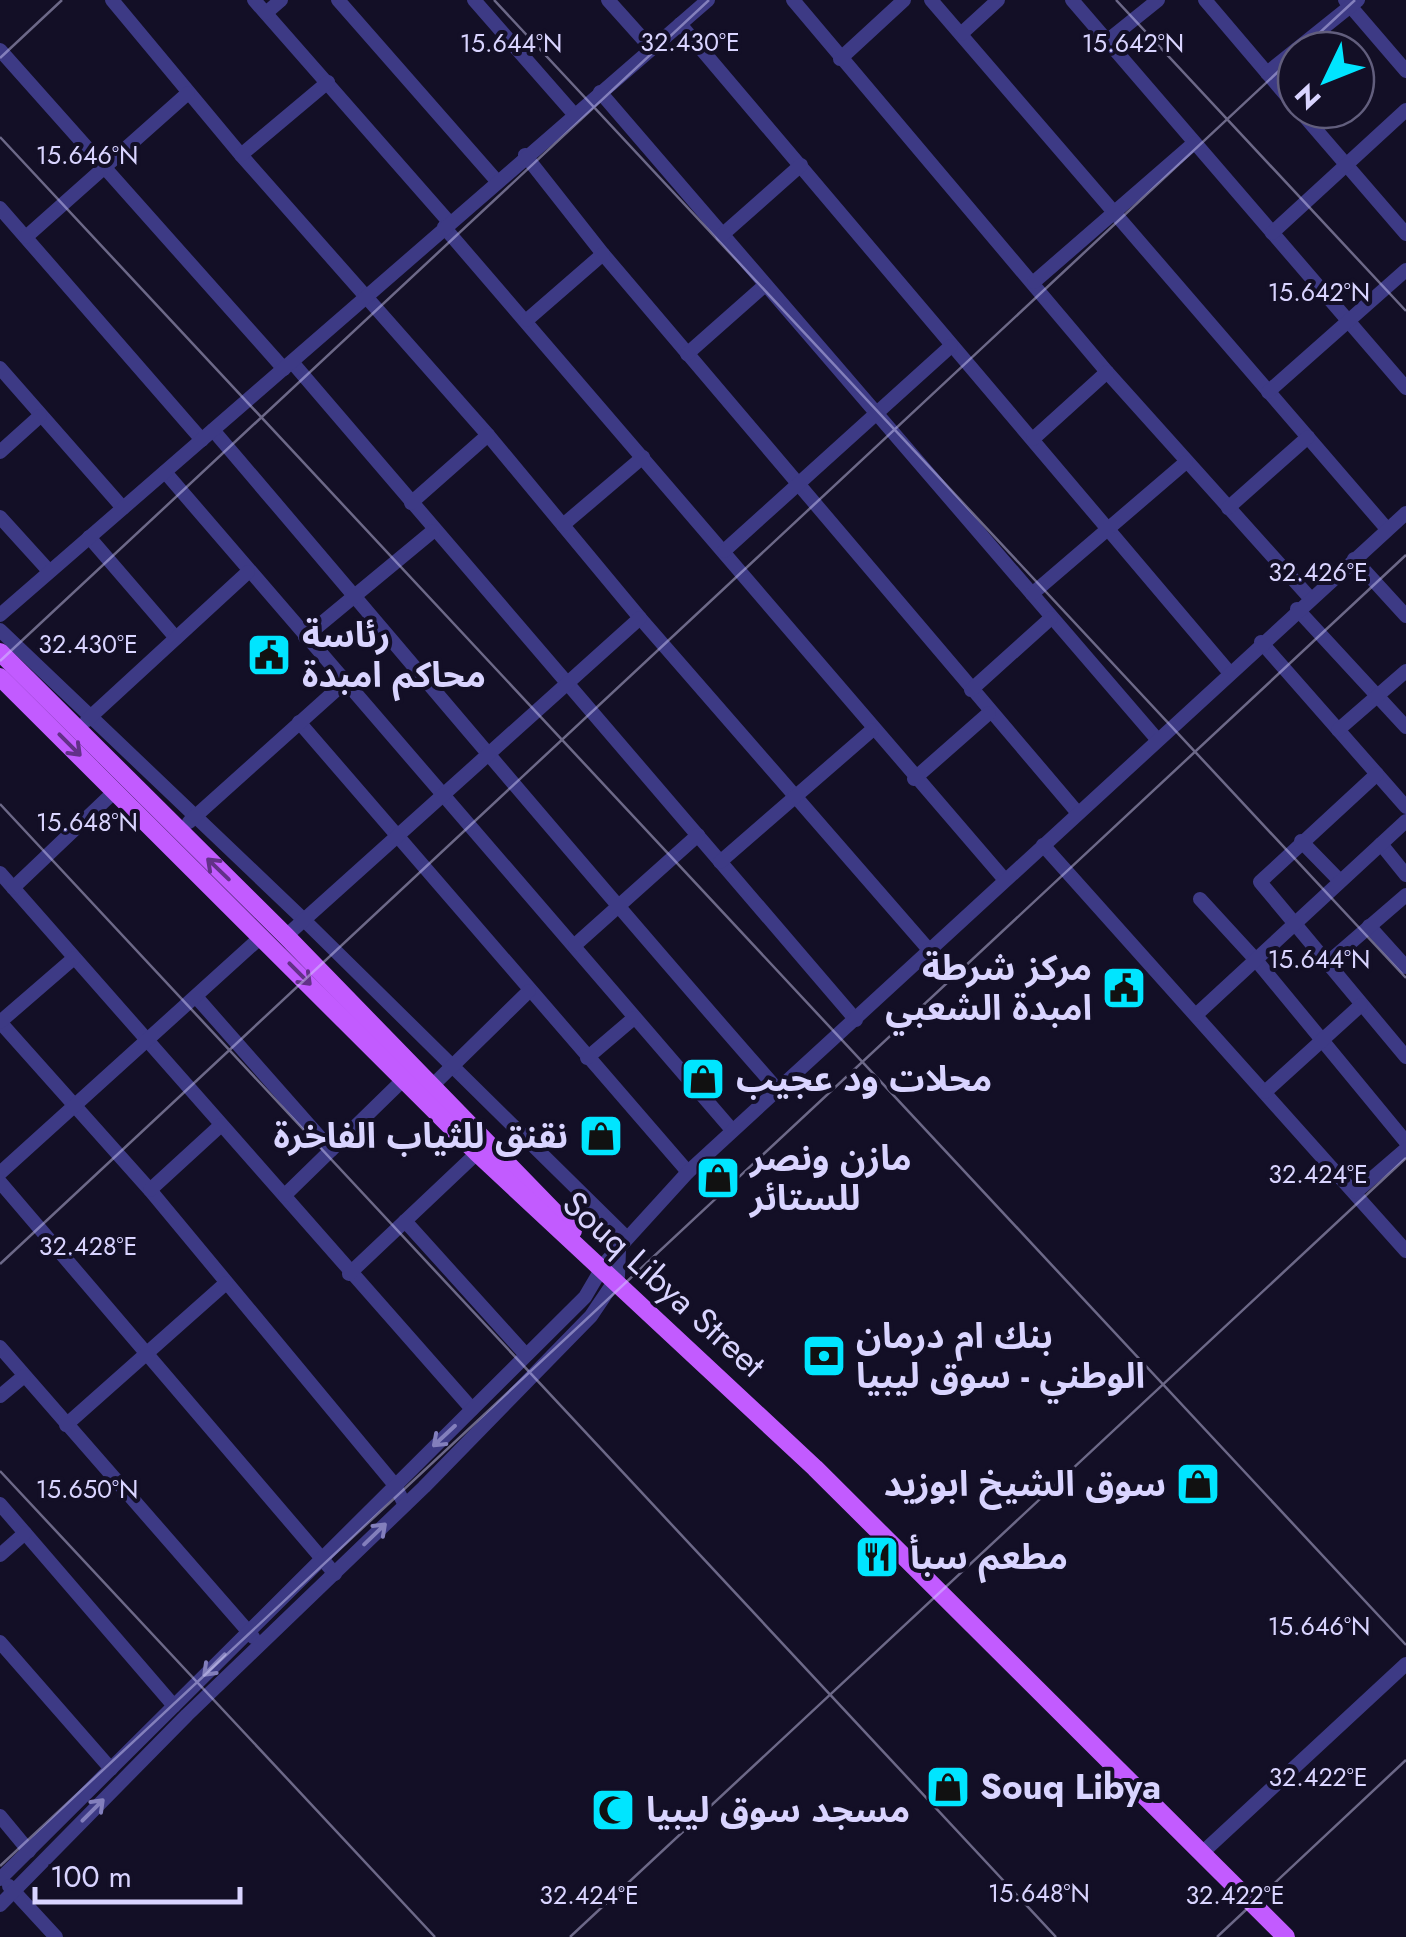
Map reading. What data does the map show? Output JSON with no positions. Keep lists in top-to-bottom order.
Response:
{
  "streets": {
    "main road": ["Souq Libya Street"]
  },
  "places": {
    "public building": ["رئاسة محاكم امبدة", "مركز شرطة امبدة الشعبي"],
    "shop": [
      "محلات ود عجيب",
      "نقنق للثياب الفاخرة",
      "مازن ونصر للستائر",
      "سوق الشيخ ابوزيد",
      "Souq Libya"
    ],
    "bank": ["بنك ام درمان الوطني - سوق ليبيا"],
    "restaurant": ["مطعم سبأ"],
    "mosque": ["مسجد سوق ليبيا"]
  },
  "scale_bar": "100 m",
  "north": "bottom left",
  "coordinates": [
    "32.430°E",
    "15.644°N",
    "15.642°N",
    "15.646°N",
    "32.426°E",
    "15.648°N",
    "32.424°E",
    "32.428°E",
    "15.650°N",
    "32.422°E"
  ]
}
